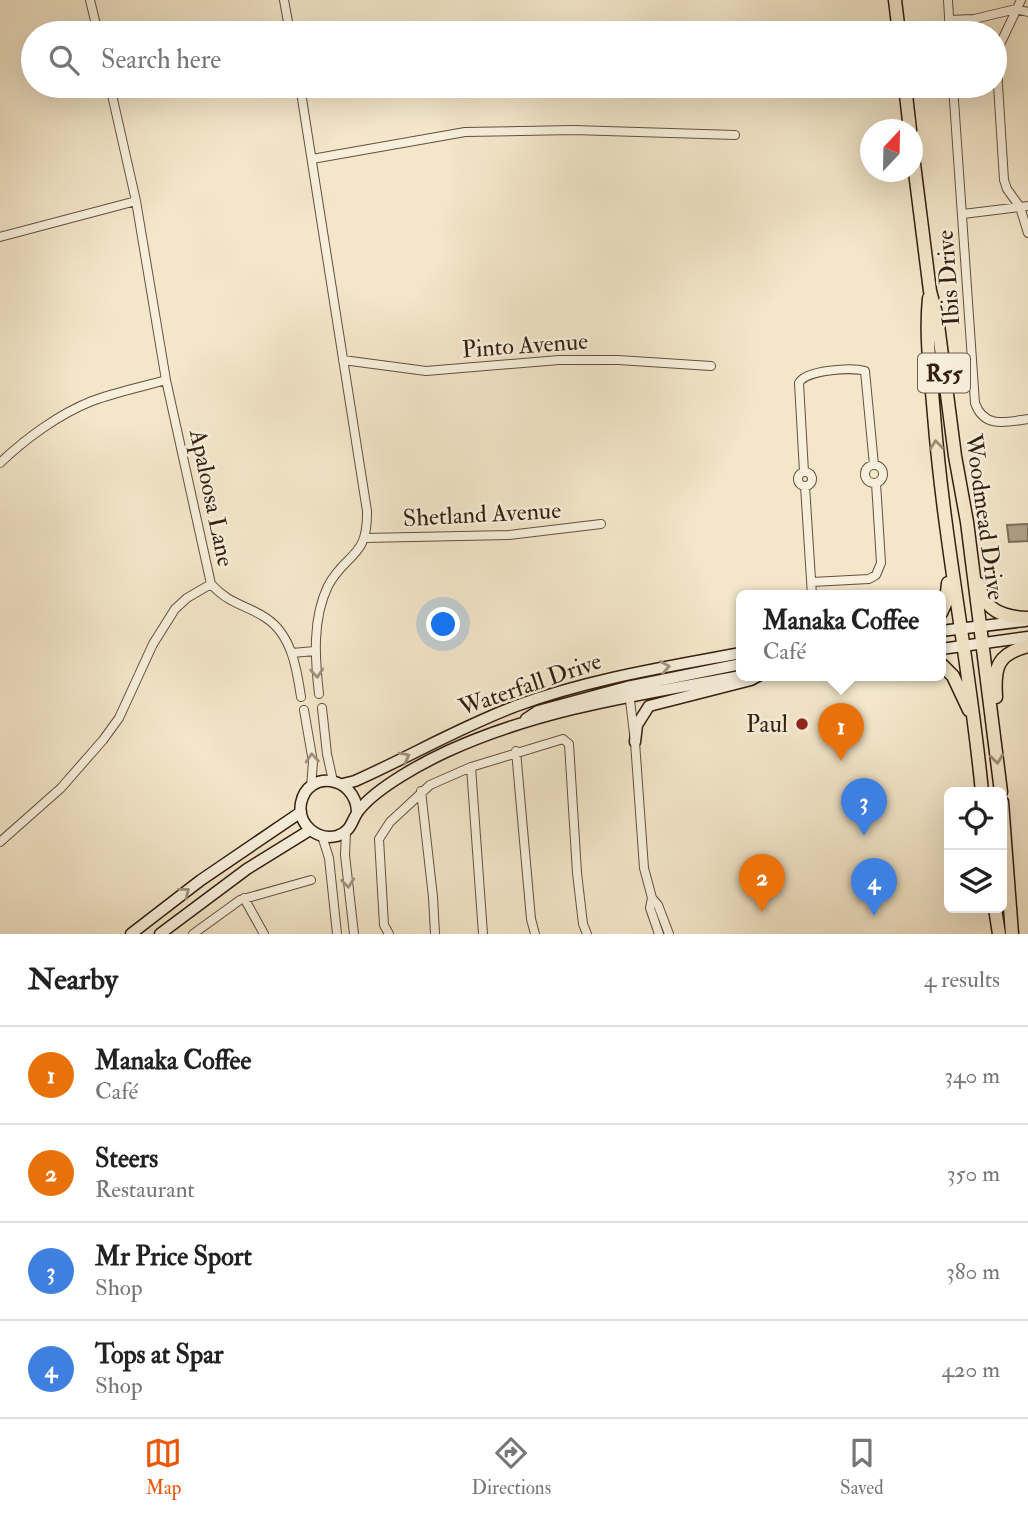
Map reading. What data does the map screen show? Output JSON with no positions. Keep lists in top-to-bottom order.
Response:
{
  "streets": {
    "main road": ["R55", "Woodmead Drive", "Waterfall Drive"],
    "street": [
      "Ibis Drive",
      "Pinto Avenue",
      "Apaloosa Lane",
      "Shetland Avenue"
    ]
  },
  "places": ["Paul"],
  "north": "top",
  "page": {
    "search": "Search here",
    "popup": ["Manaka Coffee", "Café"],
    "pins": [
      "1",
      "3",
      "2",
      "4"
    ],
    "heading": ["Nearby", "4 results"],
    "list": [
      {
        "mark": "1",
        "name": "Manaka Coffee",
        "note": "Café",
        "value": "340 m"
      },
      {
        "mark": "2",
        "name": "Steers",
        "note": "Restaurant",
        "value": "350 m"
      },
      {
        "mark": "3",
        "name": "Mr Price Sport",
        "note": "Shop",
        "value": "380 m"
      },
      {
        "mark": "4",
        "name": "Tops at Spar",
        "note": "Shop",
        "value": "420 m"
      }
    ],
    "nav": ["Map", "Directions", "Saved"]
  }
}
